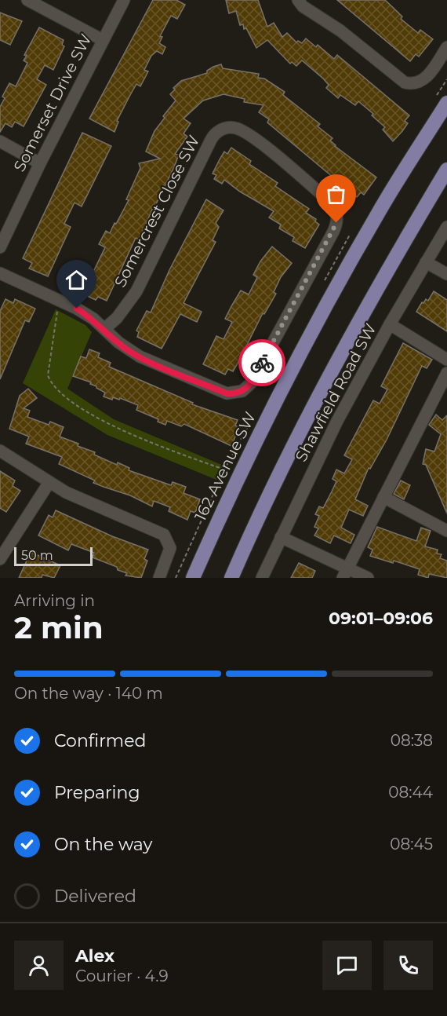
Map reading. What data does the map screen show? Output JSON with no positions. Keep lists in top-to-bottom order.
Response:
{
  "streets": {
    "main road": ["162 Avenue SW"],
    "street": ["Somerset Drive SW", "Somercrest Close SW", "Shawfield Road SW"]
  },
  "scale_bar": "50 m",
  "page": {
    "scale": "50 m",
    "heading": ["2 min", "Arriving in", "09:01–09:06"],
    "panel": ["Alex", "Courier · 4.9"],
    "bar": "On the way · 140 m",
    "list": [
      ["Confirmed", "08:38"],
      ["Preparing", "08:44"],
      ["On the way", "08:45"],
      "Delivered"
    ]
  }
}
